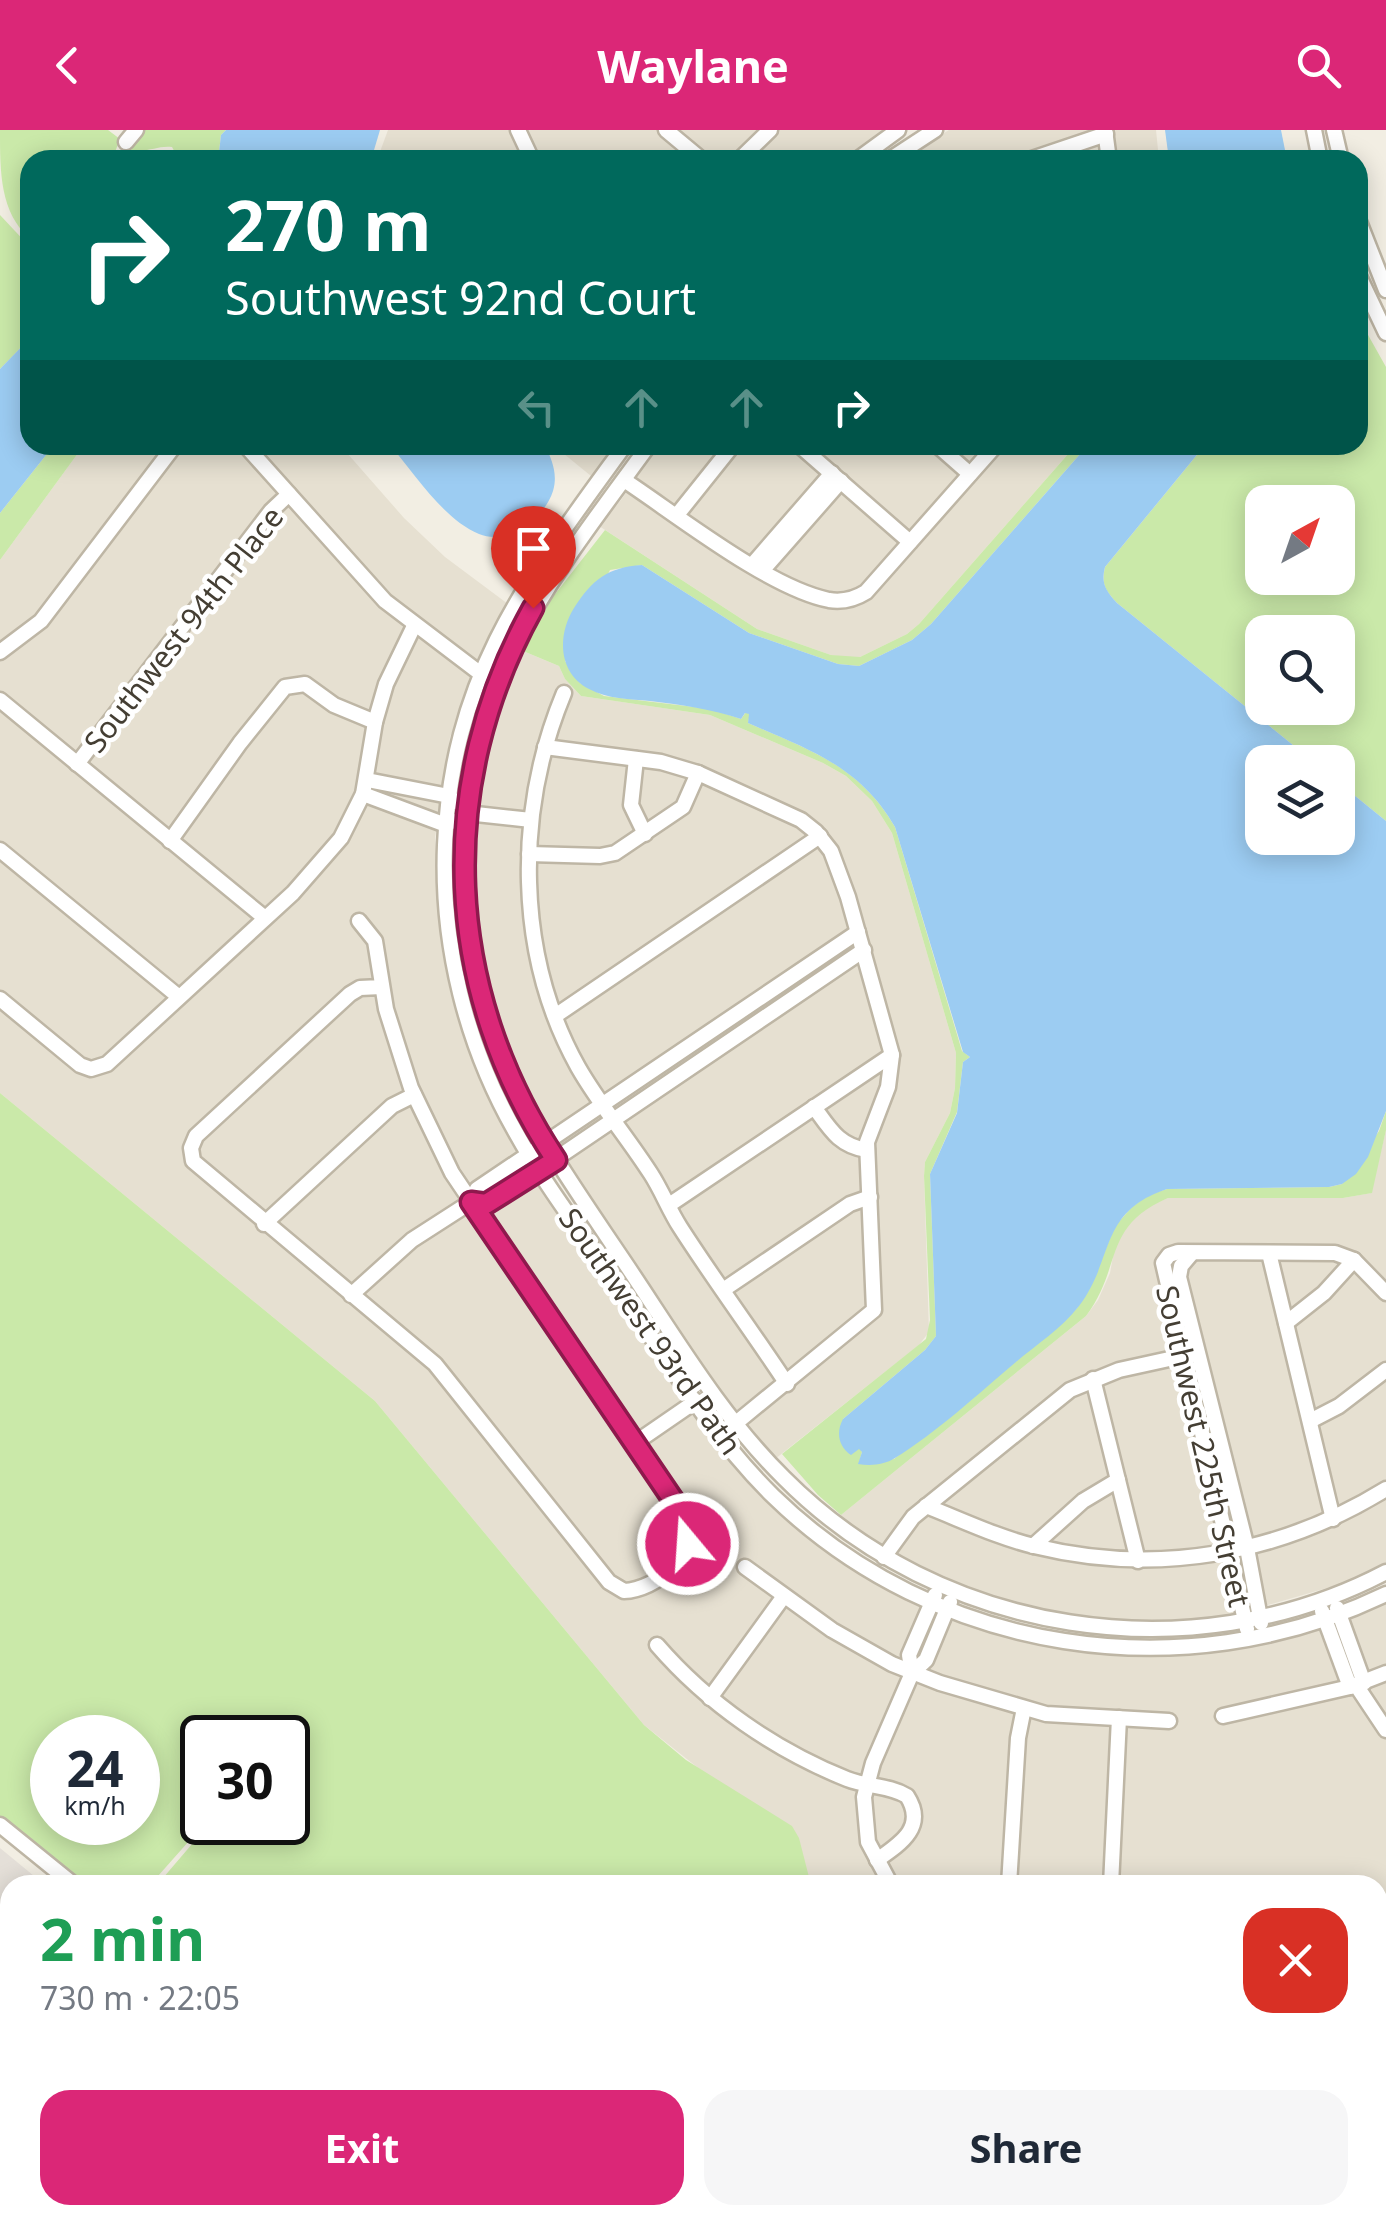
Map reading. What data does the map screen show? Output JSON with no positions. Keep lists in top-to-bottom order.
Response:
{
  "streets": {
    "street": ["Southwest 94th Place", "Southwest 93rd Path", "Southwest 225th Street"]
  },
  "crossings": [
    ["Southwest 93rd Path", "Southwest 225th Street"]
  ],
  "north": "top right",
  "page": {
    "header": "Waylane",
    "turn": ["270 m", "Southwest 92nd Court"],
    "speed": "24 km/h",
    "limit": "30",
    "heading": ["2 min", "730 m · 22:05"],
    "buttons": ["Exit", "Share"]
  }
}
